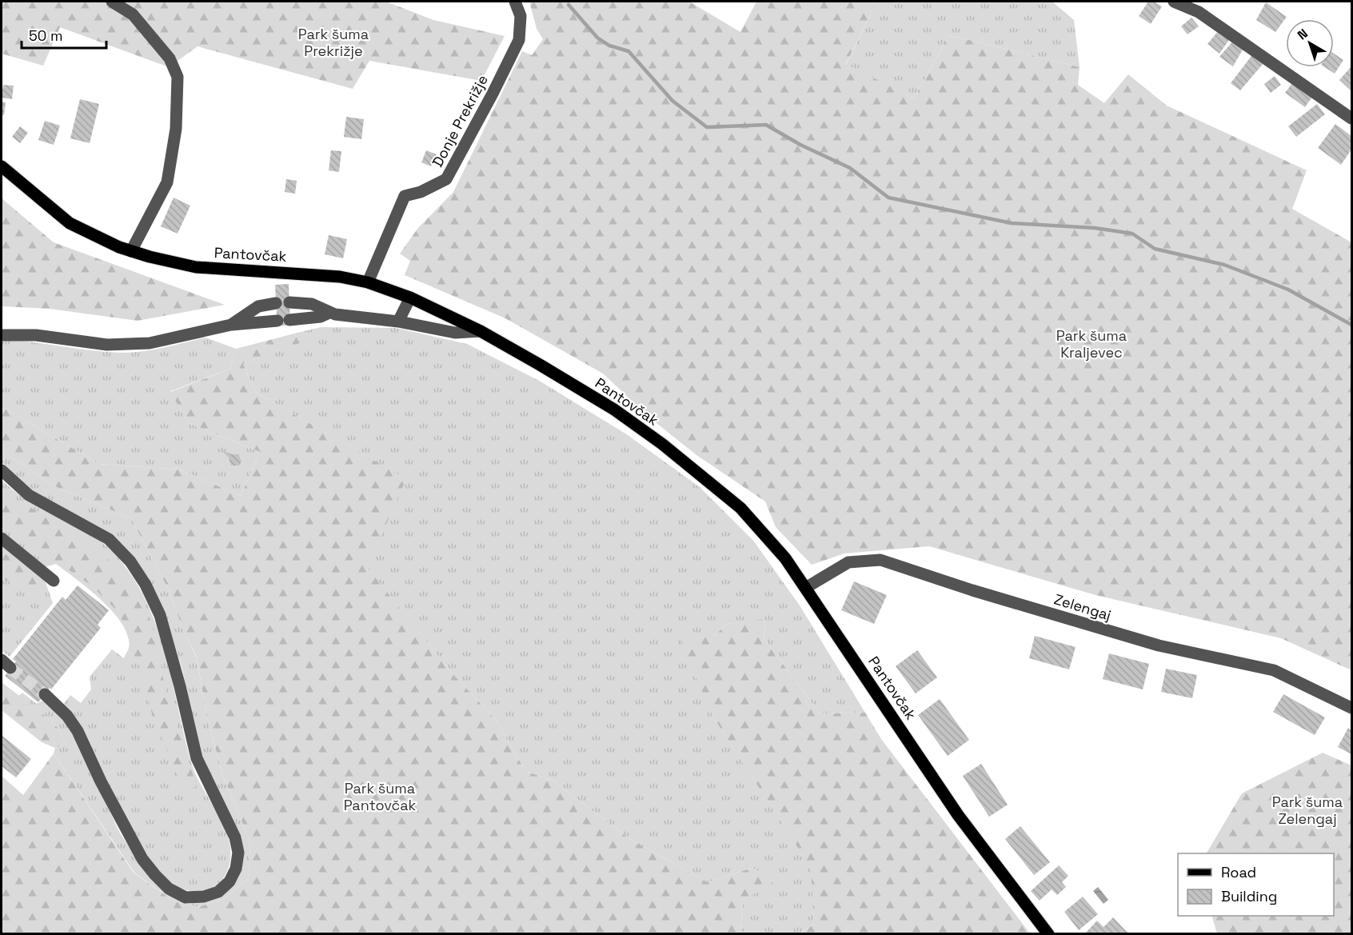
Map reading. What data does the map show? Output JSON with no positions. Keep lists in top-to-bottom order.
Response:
{
  "streets": {
    "main road": ["Pantovčak"],
    "street": ["Donje Prekrižje", "Zelengaj"]
  },
  "crossings": [
    ["Donje Prekrižje", "Pantovčak"],
    ["Pantovčak", "Zelengaj"]
  ],
  "parks": [
    "Park šuma Prekrižje",
    "Park šuma Kraljevec",
    "Park šuma Pantovčak",
    "Park šuma Zelengaj"
  ],
  "legend": ["Road", "Building"],
  "scale_bar": "50 m",
  "north": "top left"
}
